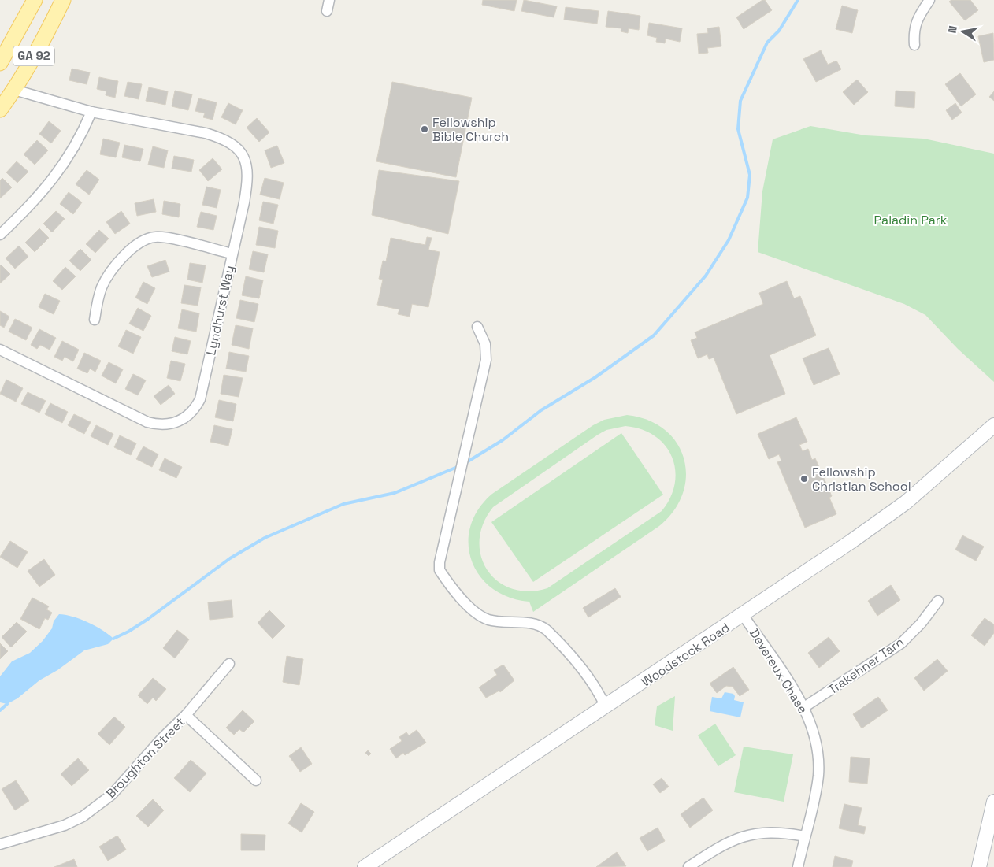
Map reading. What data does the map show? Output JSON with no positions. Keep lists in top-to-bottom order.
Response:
{
  "streets": {
    "main road": ["GA 92"],
    "street": [
      "Lyndhurst Way",
      "Woodstock Road",
      "Trakehner Tarn",
      "Devereux Chase",
      "Broughton Street"
    ]
  },
  "crossings": [
    ["GA 92", "Lyndhurst Way"],
    ["Woodstock Road", "Devereux Chase"],
    ["Trakehner Tarn", "Devereux Chase"]
  ],
  "parks": ["Paladin Park"],
  "places": ["Fellowship Bible Church", "Fellowship Christian School"],
  "north": "left"
}
